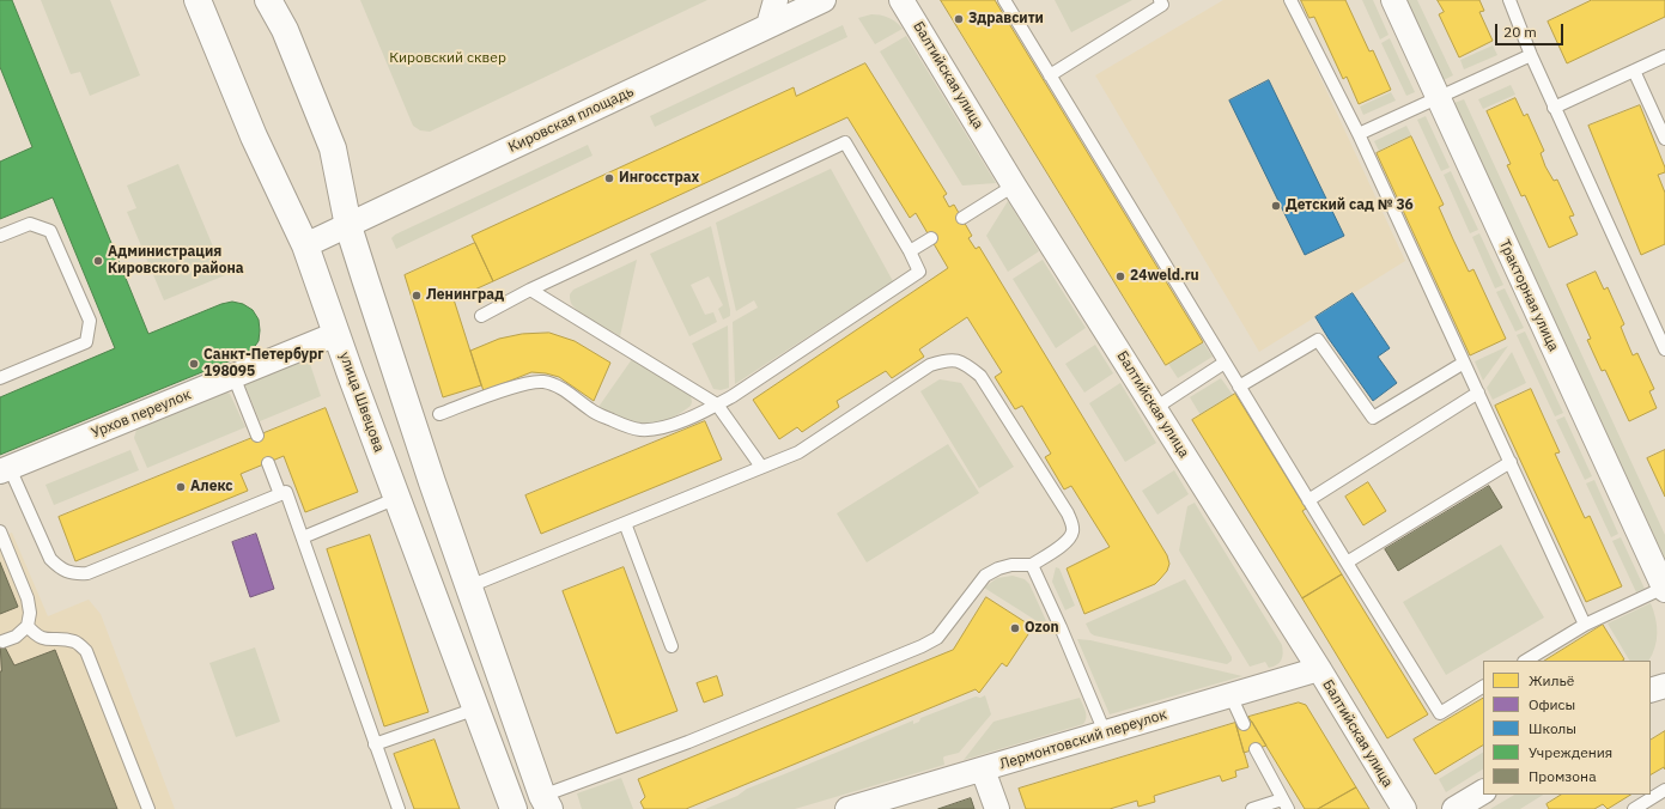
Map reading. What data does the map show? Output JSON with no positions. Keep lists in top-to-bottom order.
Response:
{
  "streets": {
    "street": [
      "Балтийская улица",
      "Кировская площадь",
      "Тракторная улица",
      "улица Швецова",
      "Урхов переулок",
      "Лермонтовский переулок"
    ]
  },
  "crossings": [
    ["Балтийская улица", "Лермонтовский переулок"],
    ["Кировская площадь", "улица Швецова"],
    ["улица Швецова", "Урхов переулок"]
  ],
  "parks": ["Кировский сквер"],
  "places": [
    "Здравсити",
    "Ингосстрах",
    "Детский сад № 36",
    "Администрация Кировского района",
    "24weld.ru",
    "Ленинград",
    "Санкт-Петербург 198095",
    "Алекс",
    "Ozon"
  ],
  "legend": [
    "Жильё",
    "Офисы",
    "Школы",
    "Учреждения",
    "Промзона"
  ],
  "scale_bar": "20 m"
}
